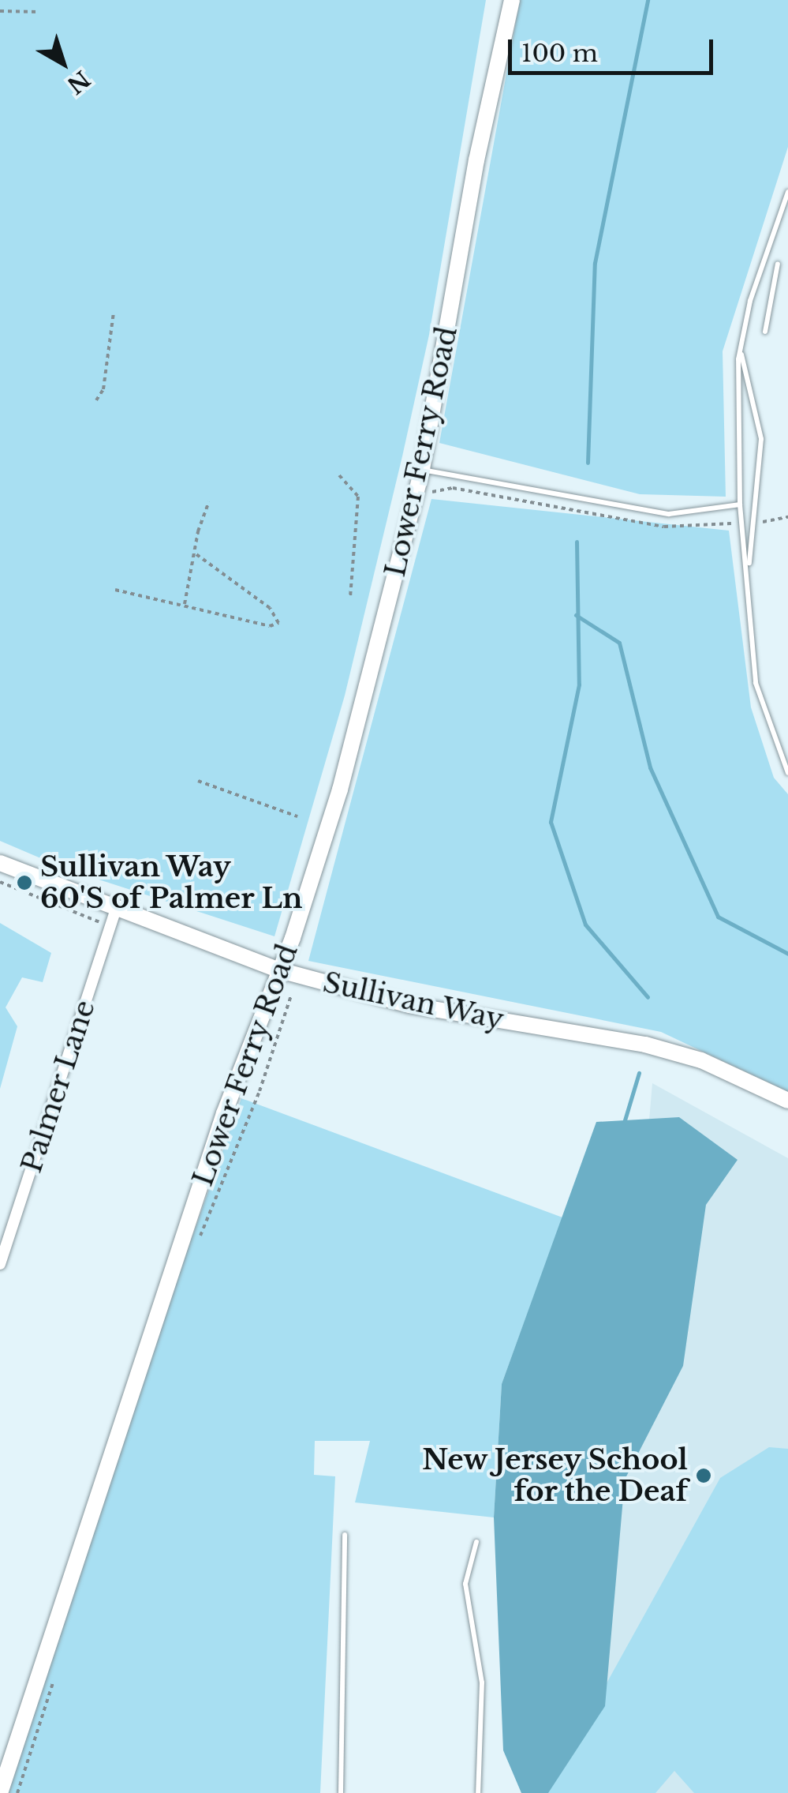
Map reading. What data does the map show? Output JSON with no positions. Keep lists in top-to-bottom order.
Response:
{
  "streets": {
    "main road": ["Lower Ferry Road", "Sullivan Way"],
    "street": ["Palmer Lane"]
  },
  "crossings": [
    ["Lower Ferry Road", "Sullivan Way"],
    ["Sullivan Way", "Palmer Lane"]
  ],
  "places": ["Sullivan Way 60'S of Palmer Ln", "New Jersey School for the Deaf"],
  "scale_bar": "100 m",
  "north": "bottom right"
}
